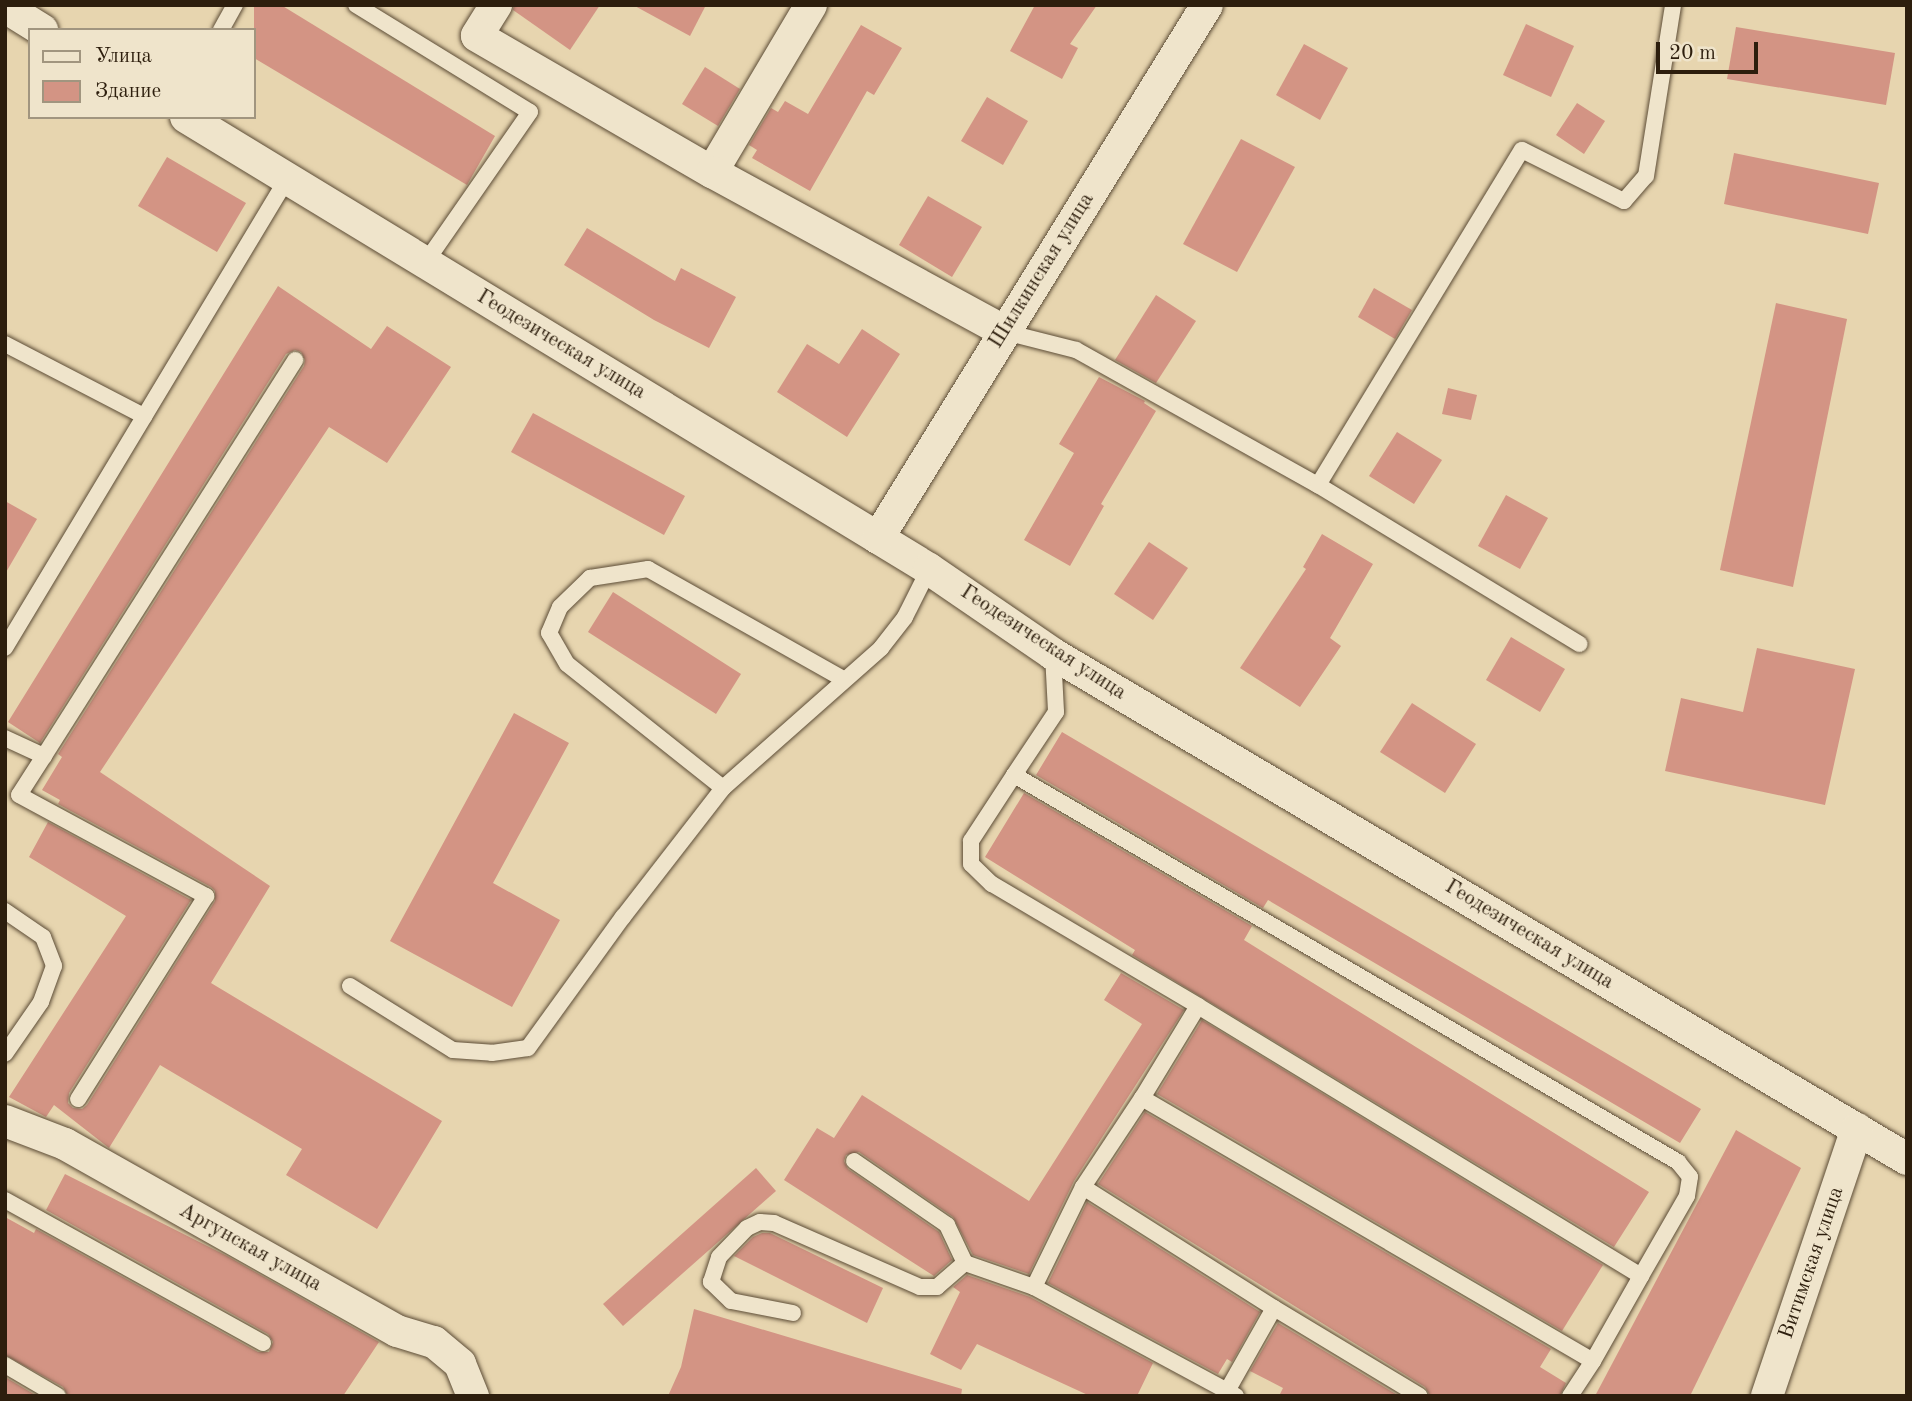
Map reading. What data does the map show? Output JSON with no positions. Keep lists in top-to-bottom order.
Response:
{
  "streets": {
    "street": [
      "Шилкинская улица",
      "Геодезическая улица",
      "Аргунская улица",
      "Витимская улица"
    ]
  },
  "crossings": [
    ["Шилкинская улица", "Геодезическая улица"],
    ["Геодезическая улица", "Витимская улица"]
  ],
  "legend": ["Улица", "Здание"],
  "scale_bar": "20 m"
}
